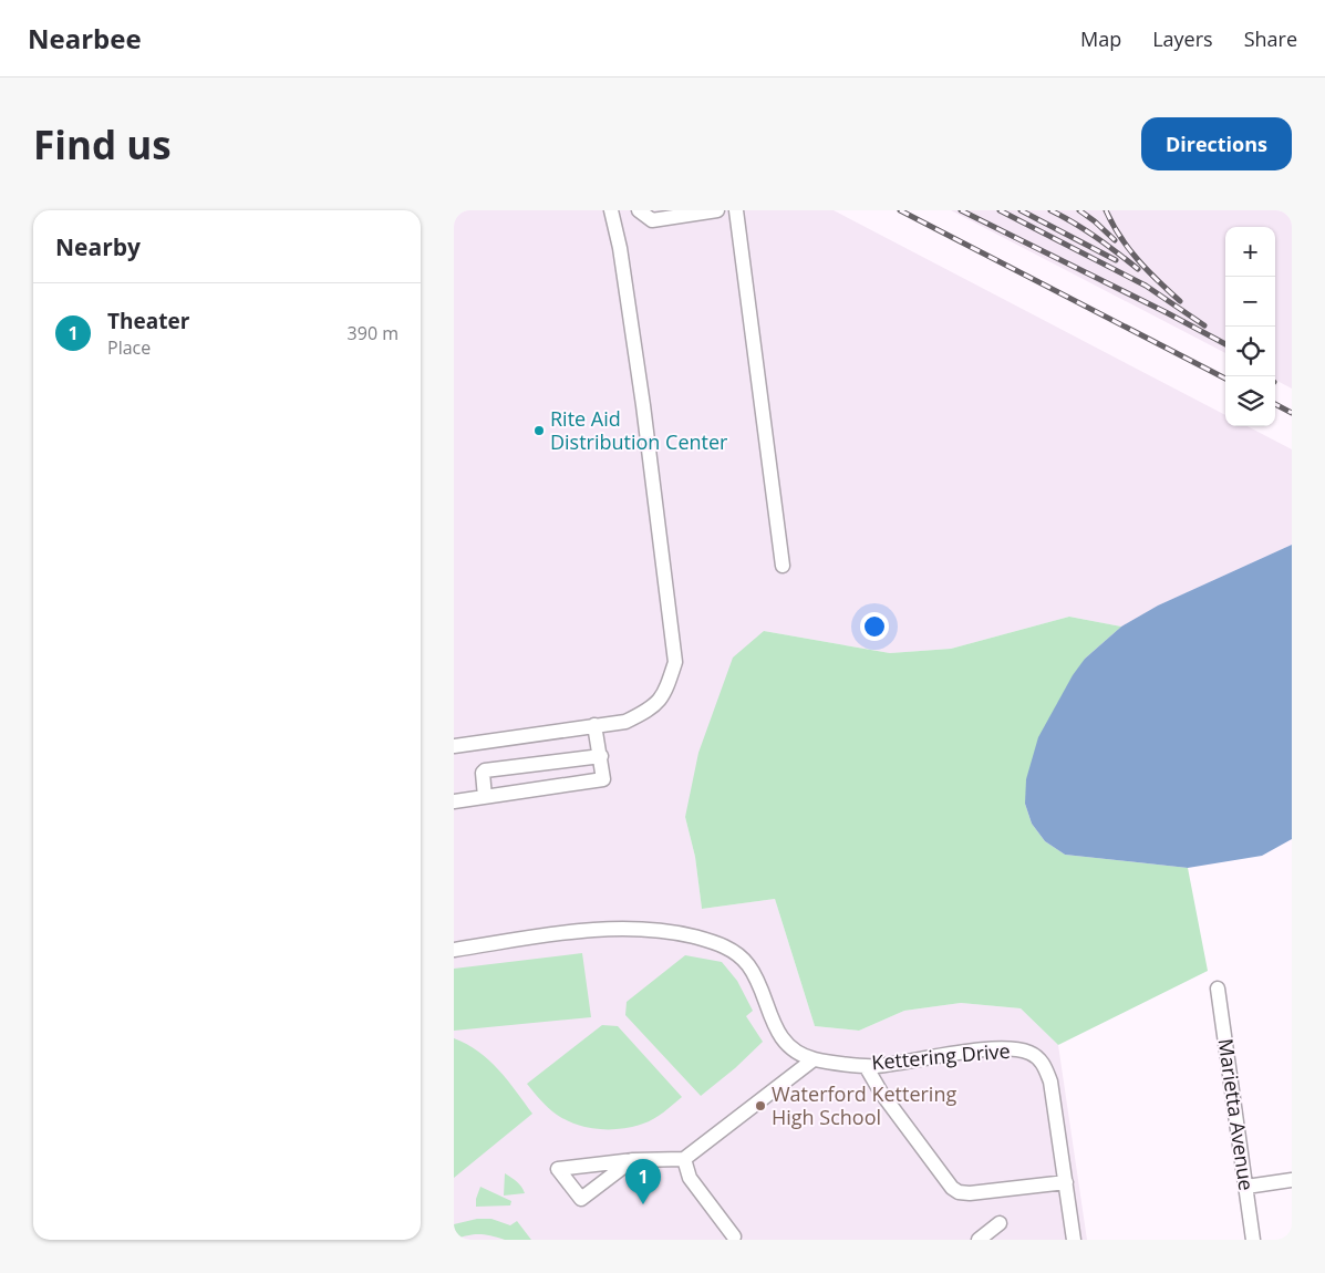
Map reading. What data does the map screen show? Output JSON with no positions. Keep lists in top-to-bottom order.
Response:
{
  "streets": {
    "street": ["Kettering Drive", "Marietta Avenue"]
  },
  "places": ["Rite Aid Distribution Center", "Waterford Kettering High School"],
  "page": {
    "header": "Nearbee",
    "nav": ["Map", "Layers", "Share"],
    "buttons": "Directions",
    "title": "Find us",
    "heading": "Nearby",
    "map_buttons": ["+", "−"],
    "list": [
      {
        "mark": "1",
        "name": "Theater",
        "note": "Place",
        "value": "390 m"
      }
    ],
    "pins": "1"
  }
}
